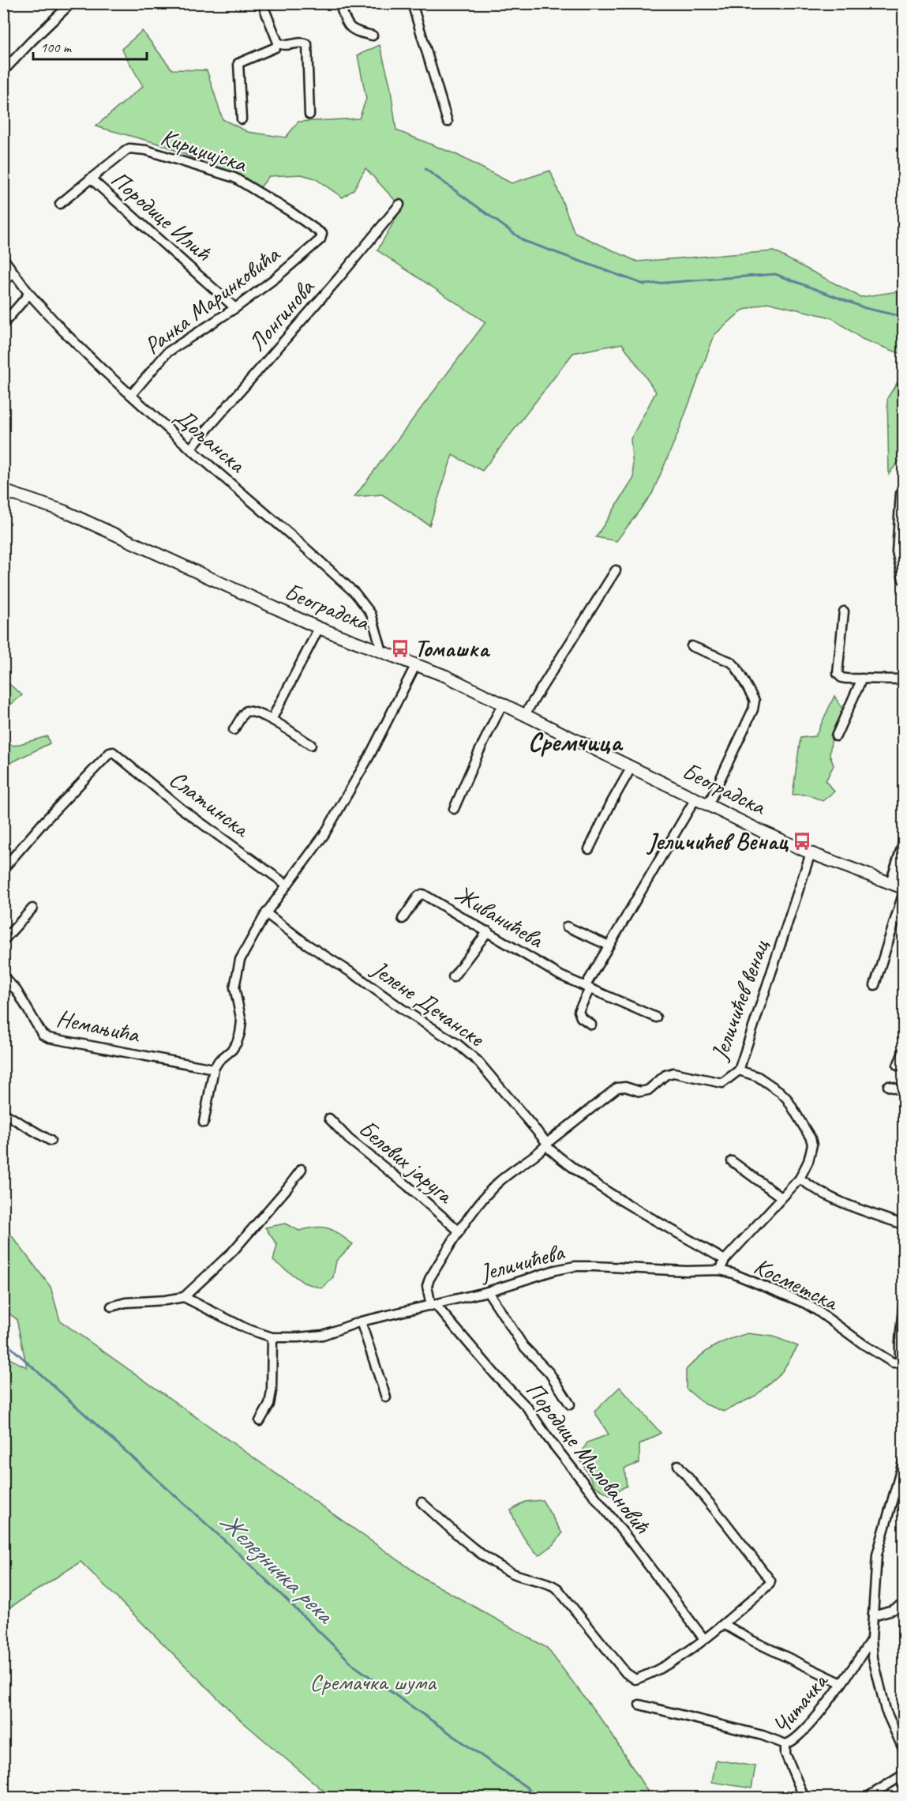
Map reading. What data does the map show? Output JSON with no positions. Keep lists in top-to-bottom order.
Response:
{
  "streets": {
    "main road": ["Београдска"],
    "street": [
      "Кириџијска",
      "Породице Илић",
      "Ранка Маринковића",
      "Лонгинова",
      "Дољанска",
      "Слатинска",
      "Живанићева",
      "Јеличићев венац",
      "Јелене Дечанске",
      "Немањића",
      "Белових јаруга",
      "Јеличићева",
      "Косметска",
      "Породице Миловановић",
      "Читачка"
    ]
  },
  "crossings": [
    ["Кириџијска", "Породице Илић"],
    ["Кириџијска", "Ранка Маринковића"],
    ["Породице Илић", "Ранка Маринковића"],
    ["Ранка Маринковића", "Дољанска"],
    ["Лонгинова", "Дољанска"],
    ["Дољанска", "Београдска"],
    ["Београдска", "Јеличићев венац"],
    ["Јеличићев венац", "Јелене Дечанске"],
    ["Јеличићев венац", "Белових јаруга"],
    ["Јеличићев венац", "Јеличићева"],
    ["Јеличићев венац", "Породице Миловановић"],
    ["Јеличићева", "Косметска"],
    ["Јеличићева", "Породице Миловановић"]
  ],
  "districts": ["Сремчица"],
  "water": ["Железничка река"],
  "parks": ["Сремачка шума"],
  "places": {
    "bus stop": ["Томашка", "Јеличићев Венац"]
  },
  "scale_bar": "100 m"
}
